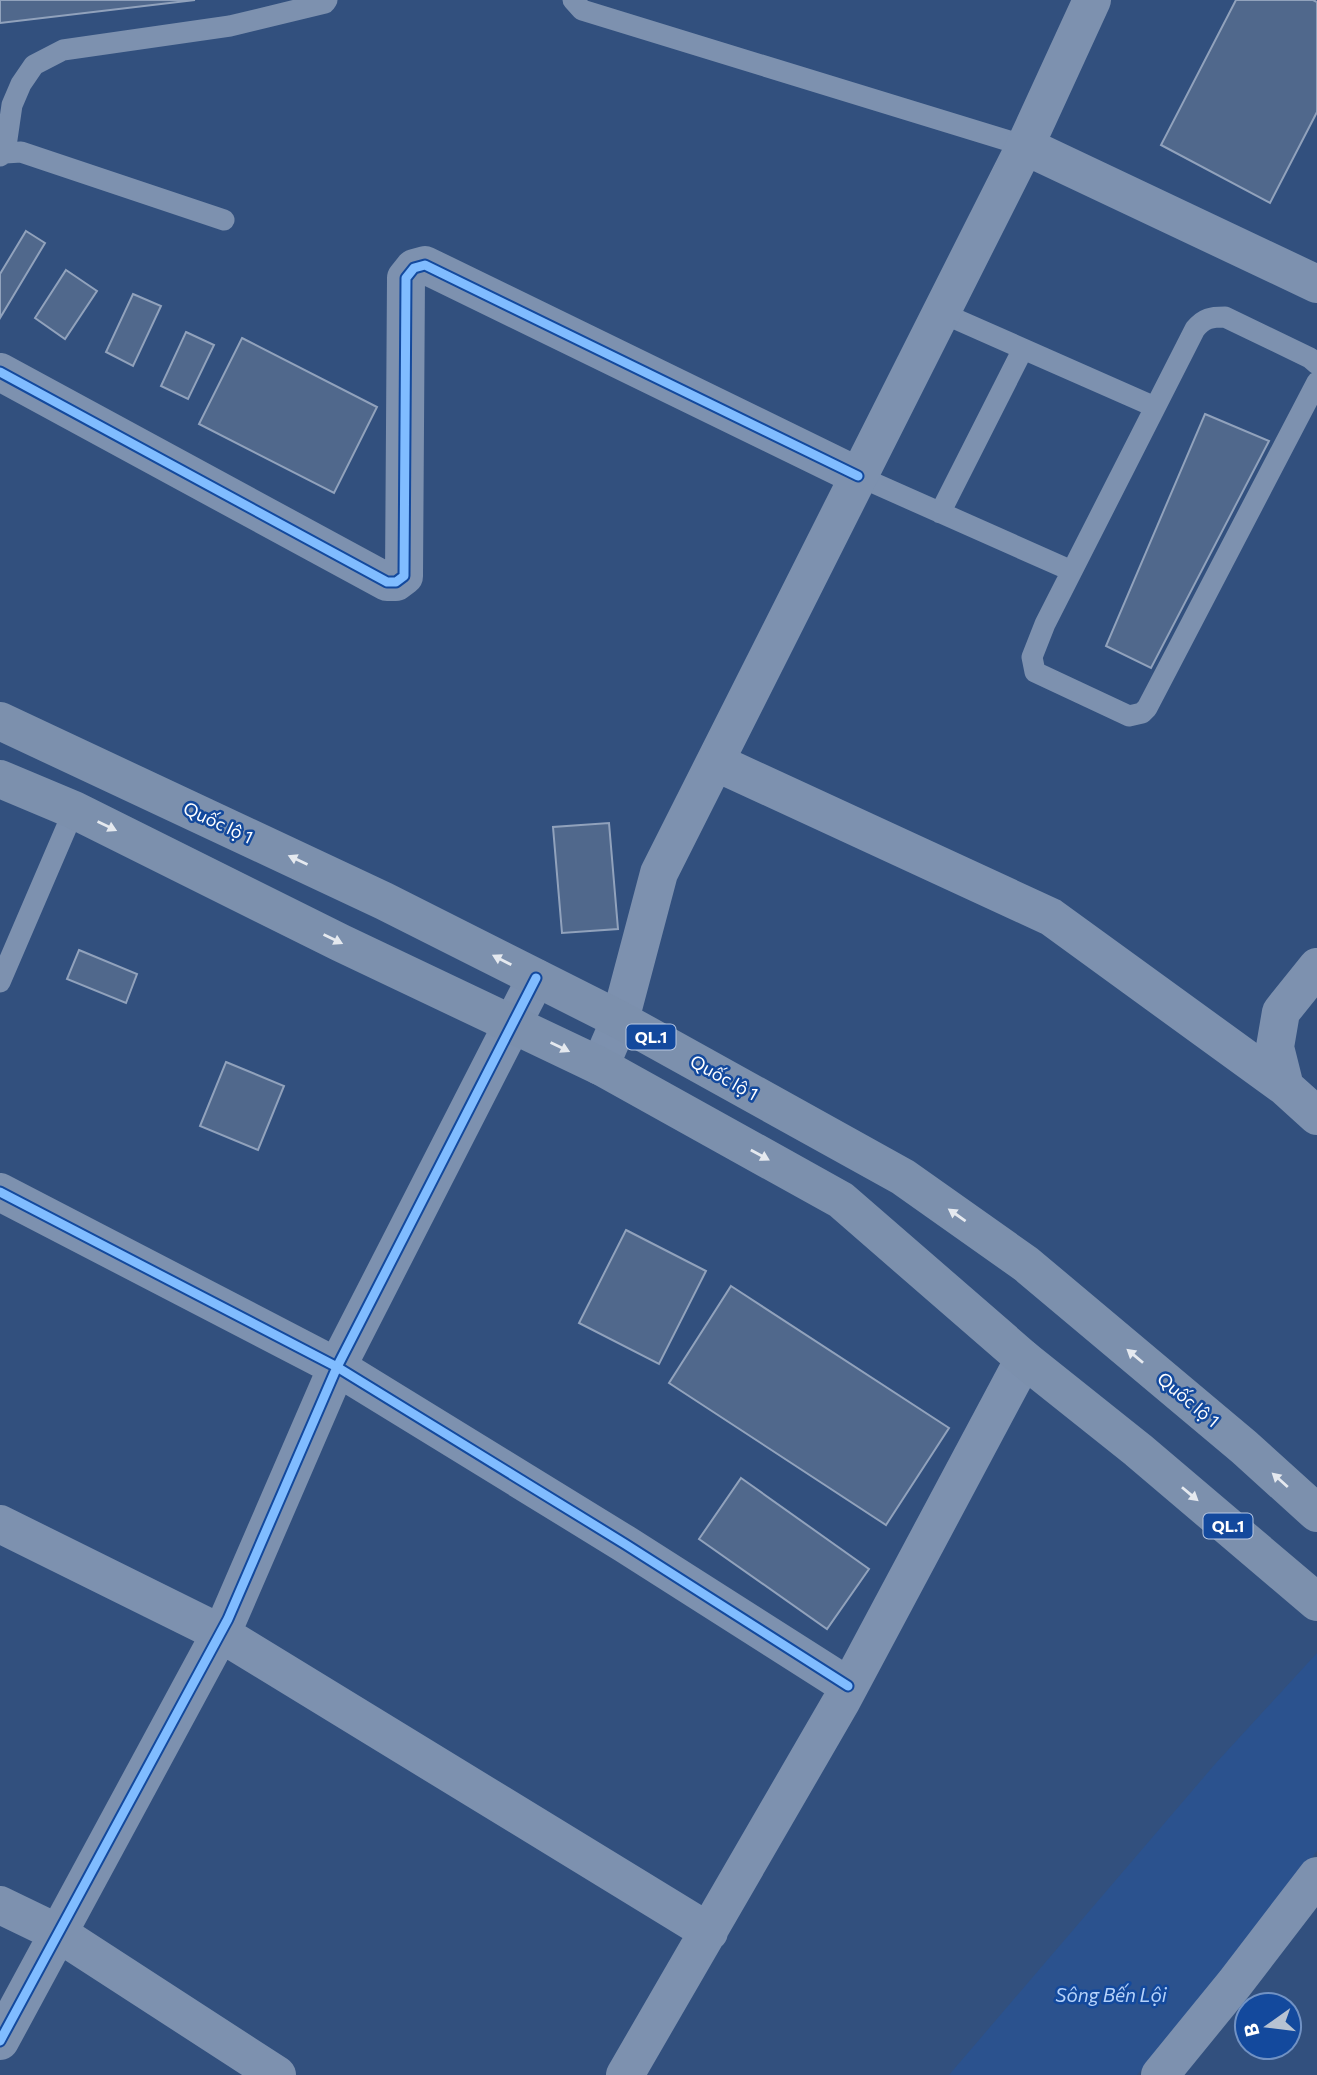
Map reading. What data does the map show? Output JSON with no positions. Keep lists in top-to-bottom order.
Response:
{
  "streets": {
    "highway": ["Quốc lộ 1", "QL.1"]
  },
  "water": ["Sông Bến Lội"],
  "north": "left"
}
